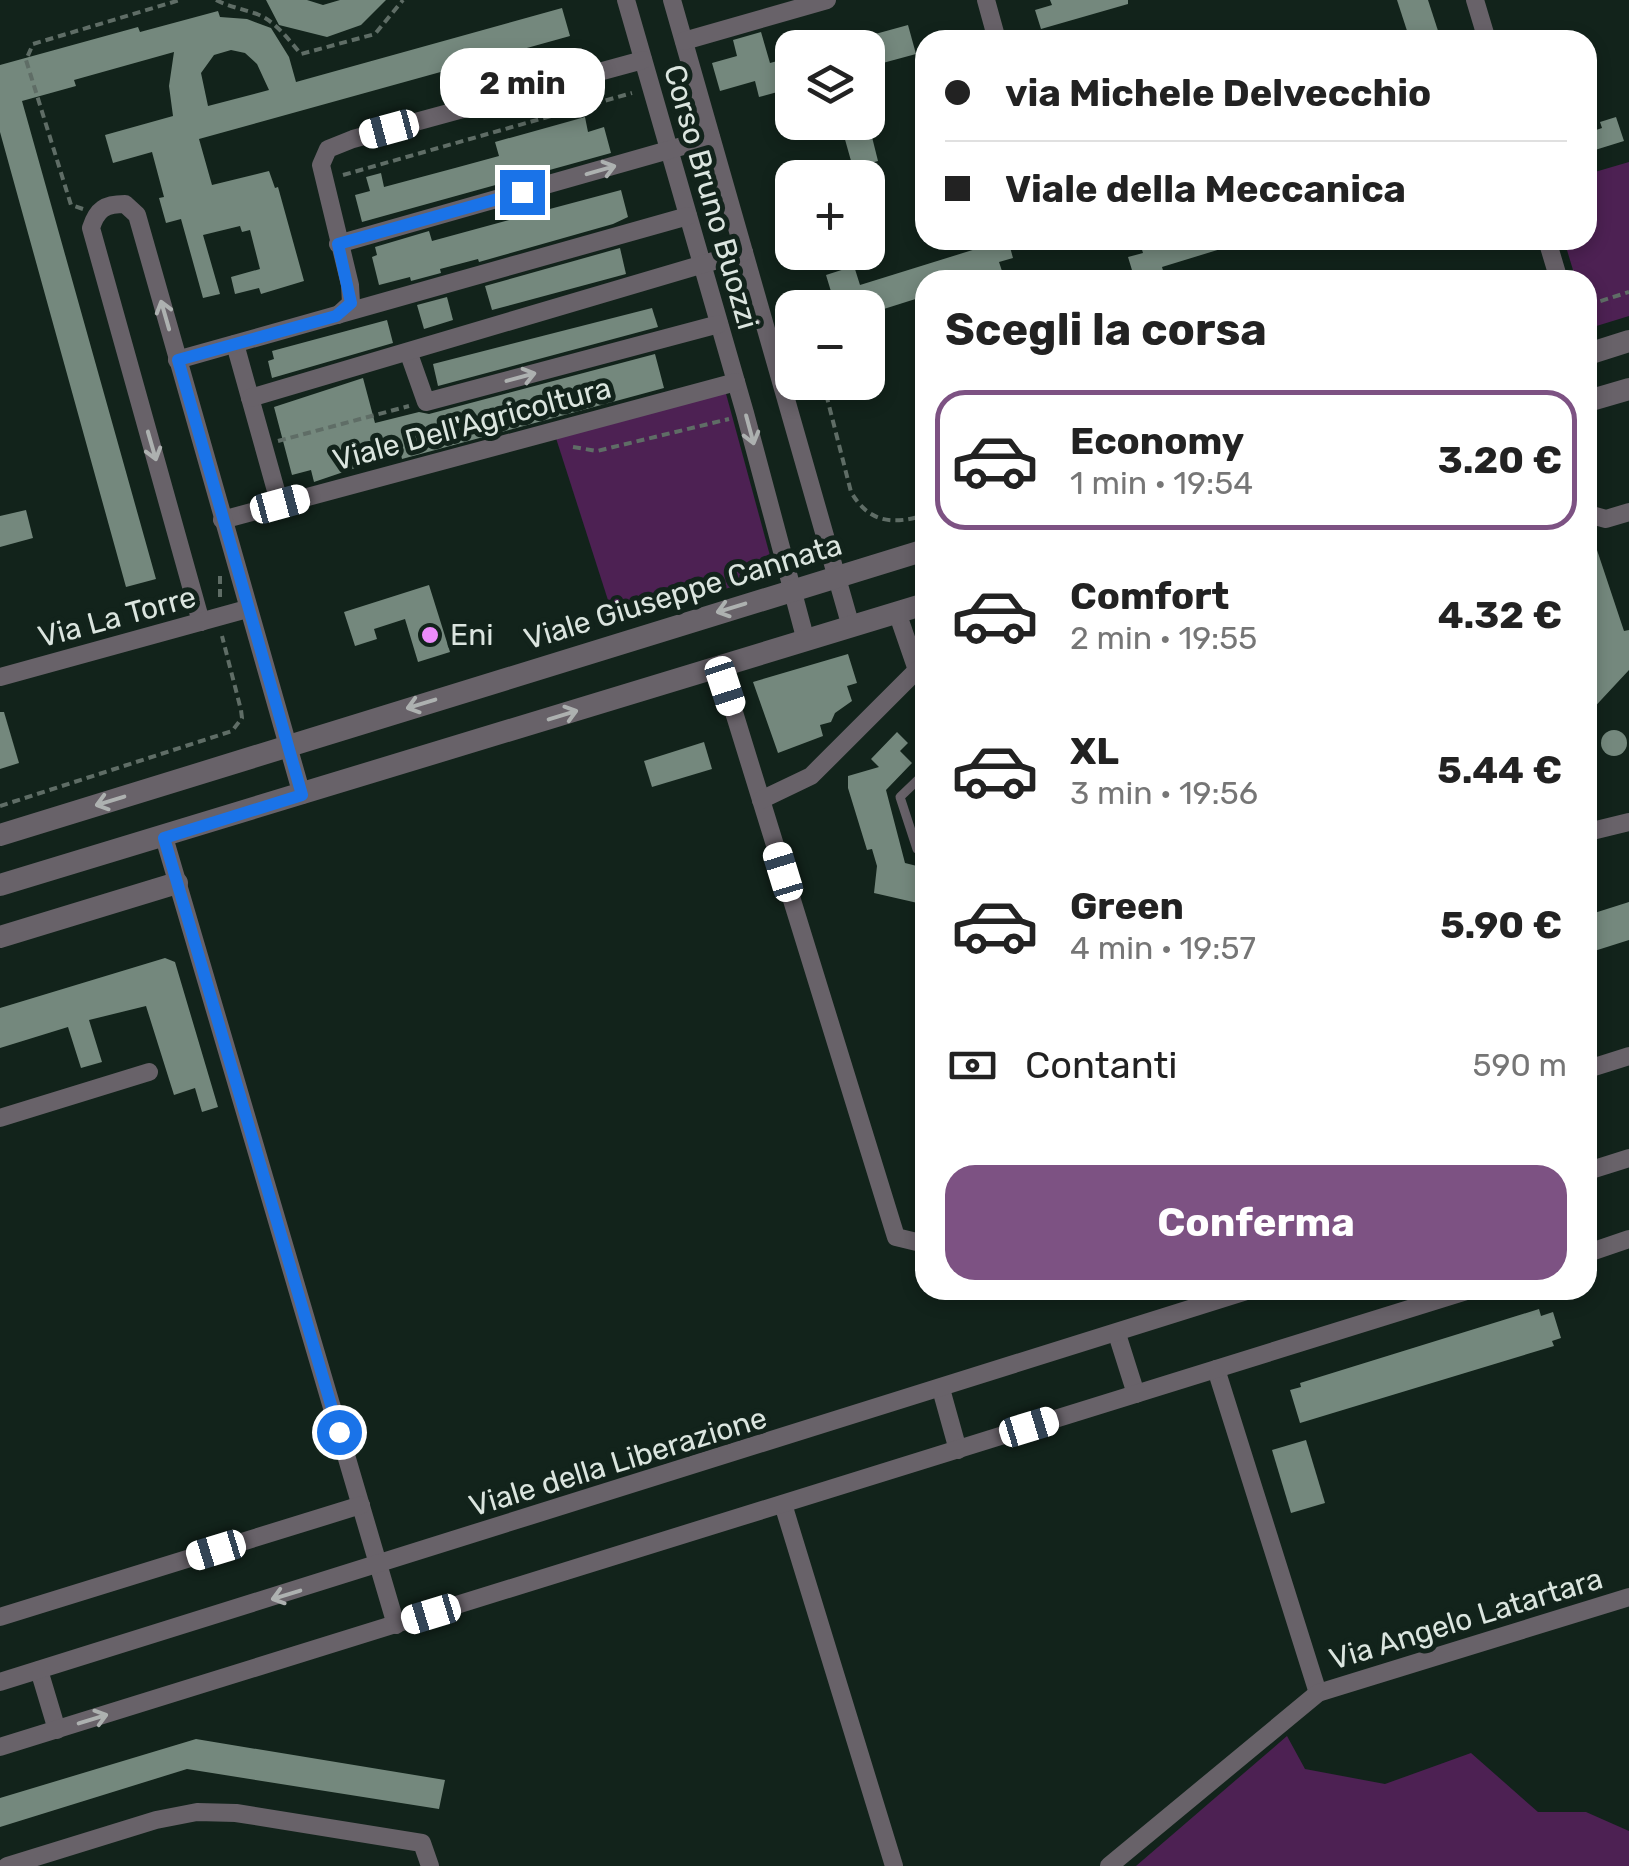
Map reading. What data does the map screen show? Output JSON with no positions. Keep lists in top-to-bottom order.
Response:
{
  "streets": {
    "street": [
      "Corso Bruno Buozzi",
      "Viale Dell'Agricoltura",
      "Viale Giuseppe Cannata",
      "Via La Torre",
      "Viale della Liberazione",
      "Via Angelo Latartara"
    ]
  },
  "crossings": [
    ["Corso Bruno Buozzi", "Viale Dell'Agricoltura"],
    ["Corso Bruno Buozzi", "Viale Giuseppe Cannata"]
  ],
  "places": ["Eni"],
  "page": {
    "map_buttons": ["+", "−"],
    "banner": ["via Michele Delvecchio", "Viale della Meccanica"],
    "bubble": "2 min",
    "heading": "Scegli la corsa",
    "list": [
      {
        "name": "Economy",
        "note": "1 min · 19:54",
        "value": "3.20 €"
      },
      {
        "name": "Comfort",
        "note": "2 min · 19:55",
        "value": "4.32 €"
      },
      {
        "name": "XL",
        "note": "3 min · 19:56",
        "value": "5.44 €"
      },
      {
        "name": "Green",
        "note": "4 min · 19:57",
        "value": "5.90 €"
      }
    ],
    "pay": ["Contanti", "590 m"],
    "buttons": "Conferma"
  }
}
